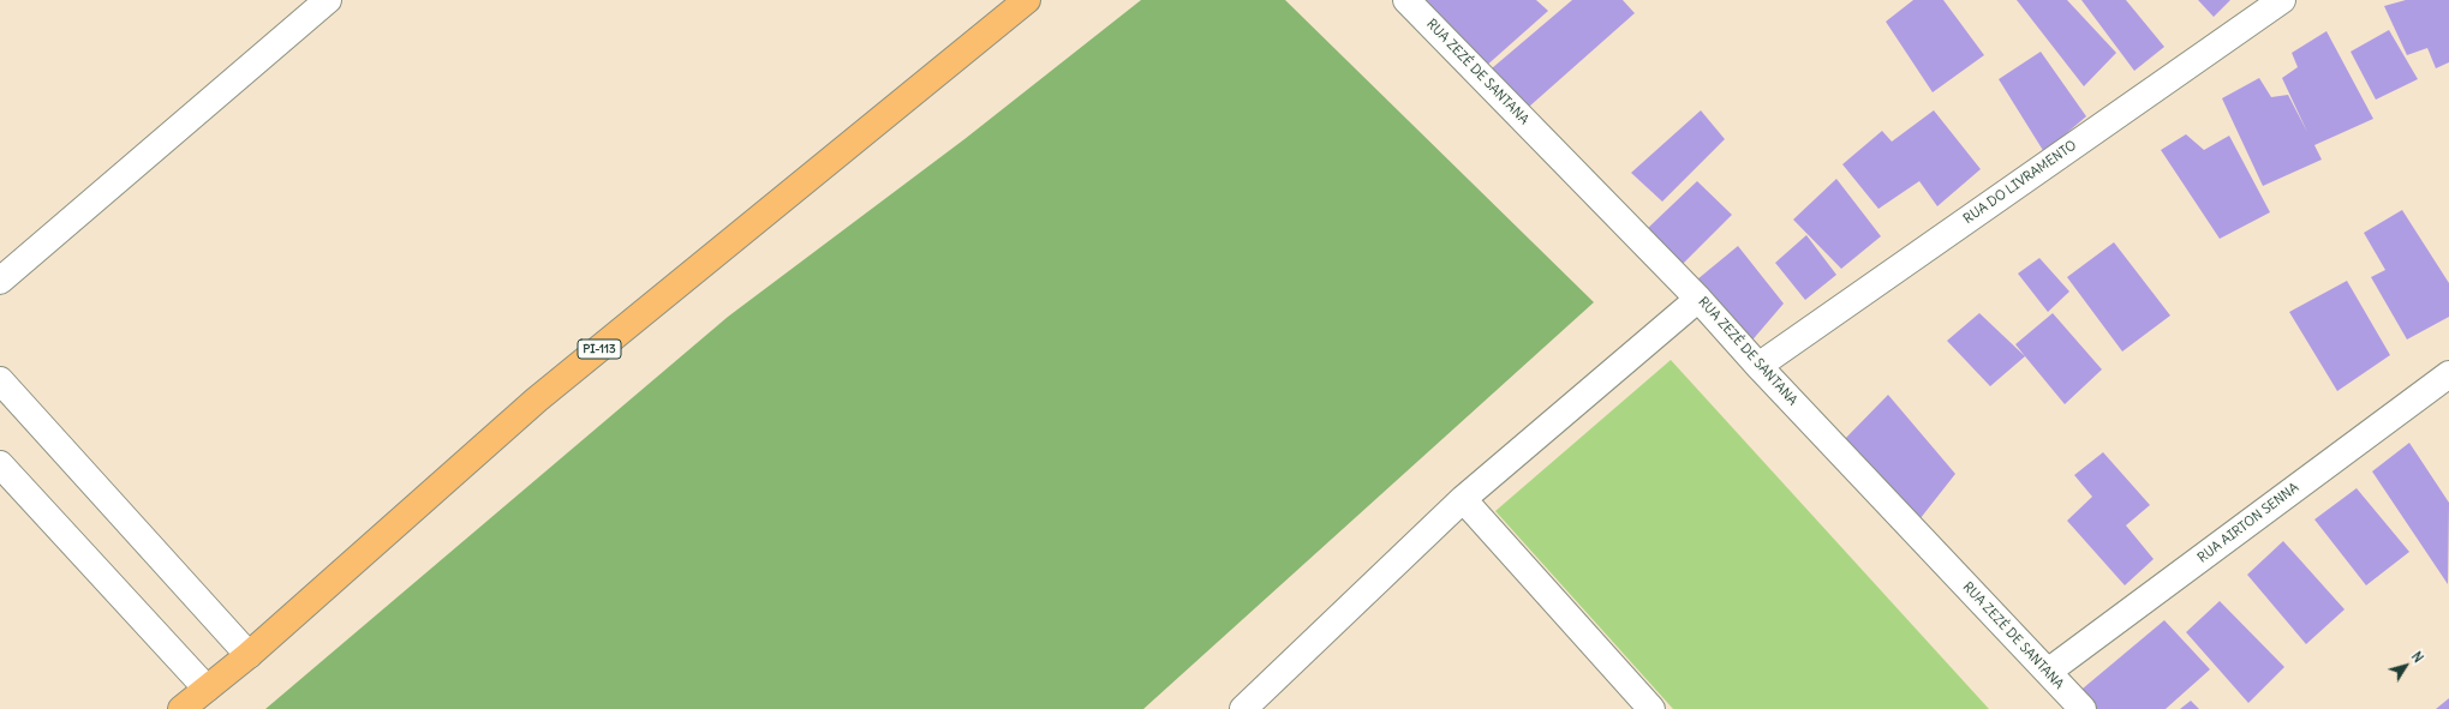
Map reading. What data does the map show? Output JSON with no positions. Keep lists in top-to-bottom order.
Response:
{
  "streets": {
    "main road": ["PI-113"],
    "street": ["RUA ZEZÉ DE SANTANA", "RUA DO LIVRAMENTO", "RUA AIRTON SENNA"]
  },
  "crossings": [
    ["RUA ZEZÉ DE SANTANA", "RUA DO LIVRAMENTO"],
    ["RUA ZEZÉ DE SANTANA", "RUA AIRTON SENNA"]
  ],
  "north": "top right"
}
